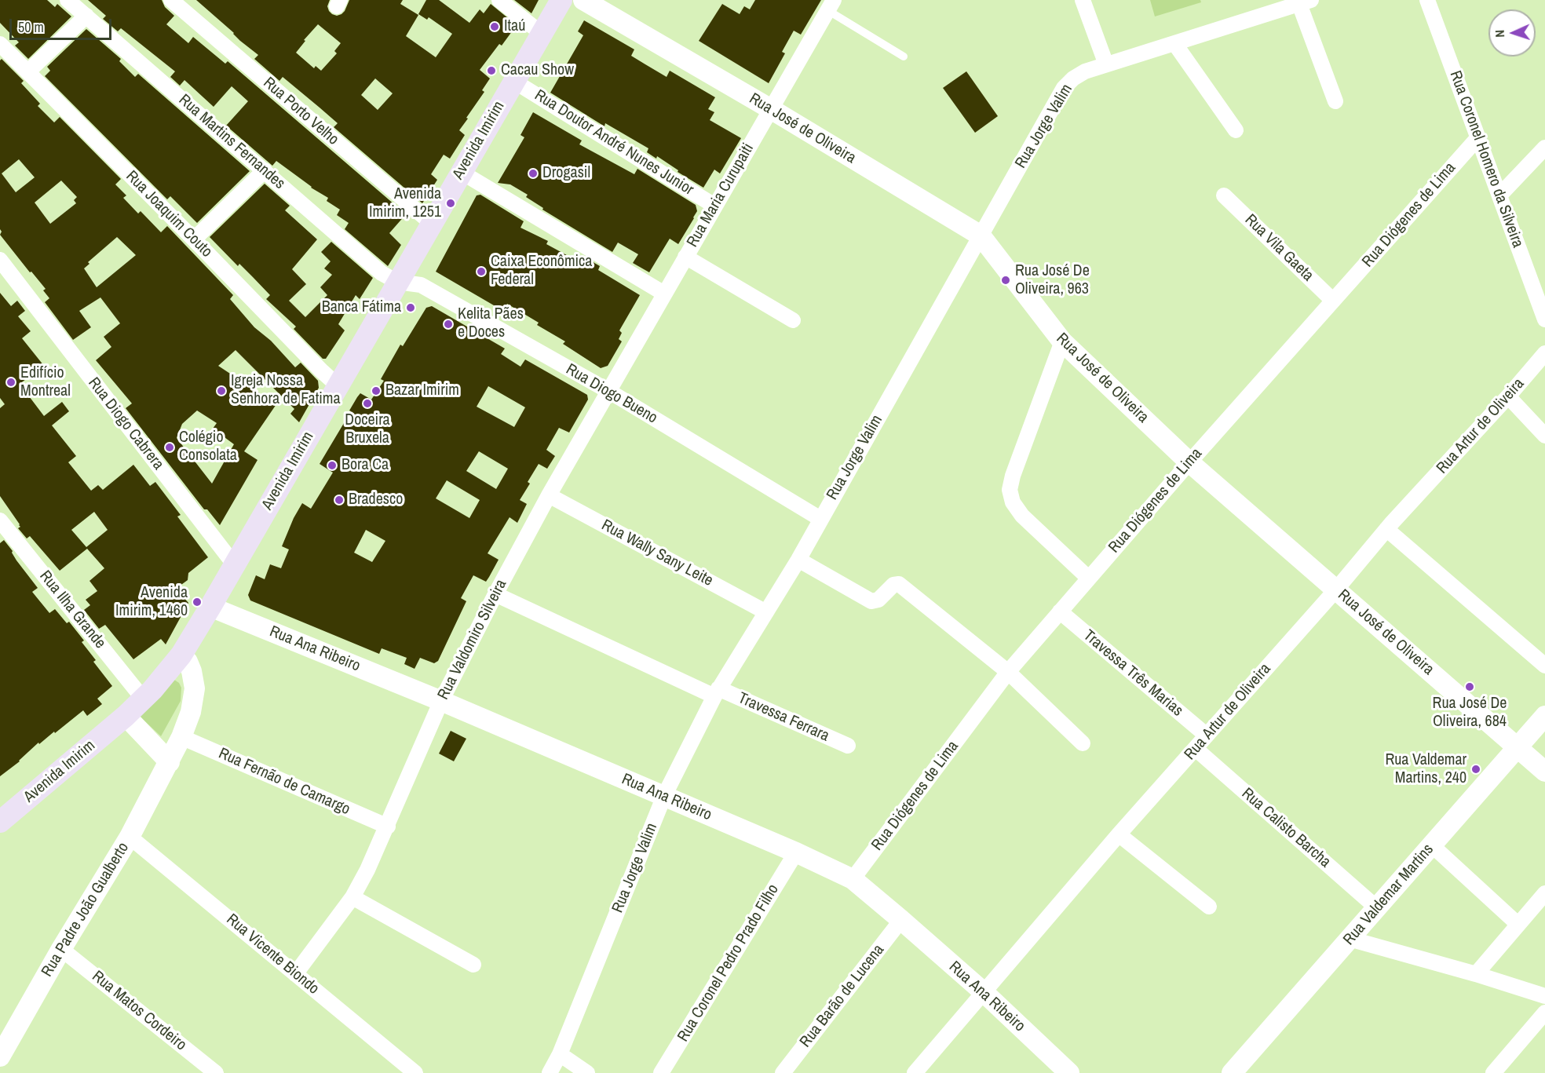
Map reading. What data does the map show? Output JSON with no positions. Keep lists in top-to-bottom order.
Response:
{
  "streets": {
    "main road": ["Avenida Imirim"],
    "street": [
      "Rua Porto Velho",
      "Rua Jorge Valim",
      "Rua José de Oliveira",
      "Rua Martins Fernandes",
      "Rua Doutor André Nunes Junior",
      "Rua Coronel Homero da Silveira",
      "Rua Maria Curupaiti",
      "Rua Joaquim Couto",
      "Rua Diógenes de Lima",
      "Rua Vila Gaeta",
      "Rua Diogo Bueno",
      "Rua Diogo Cabrera",
      "Rua Artur de Oliveira",
      "Rua Wally Sany Leite",
      "Rua Ilha Grande",
      "Rua Valdomiro Silveira",
      "Rua Ana Ribeiro",
      "Travessa Três Marias",
      "Travessa Ferrara",
      "Rua Fernão de Camargo",
      "Rua Calisto Barcha",
      "Rua Valdemar Martins",
      "Rua Padre João Gualberto",
      "Rua Vicente Biondo",
      "Rua Coronel Pedro Prado Filho",
      "Rua Barão de Lucena",
      "Rua Matos Cordeiro"
    ]
  },
  "crossings": [
    ["Rua Porto Velho", "Avenida Imirim"],
    ["Rua Jorge Valim", "Rua José de Oliveira"],
    ["Rua Jorge Valim", "Rua Diogo Bueno"],
    ["Rua Jorge Valim", "Rua Wally Sany Leite"],
    ["Rua Jorge Valim", "Rua Ana Ribeiro"],
    ["Rua Jorge Valim", "Travessa Ferrara"],
    ["Rua José de Oliveira", "Rua Maria Curupaiti"],
    ["Rua José de Oliveira", "Rua Diógenes de Lima"],
    ["Rua José de Oliveira", "Rua Artur de Oliveira"],
    ["Rua José de Oliveira", "Rua Valdemar Martins"],
    ["Avenida Imirim", "Rua Martins Fernandes"],
    ["Avenida Imirim", "Rua Doutor André Nunes Junior"],
    ["Avenida Imirim", "Rua Joaquim Couto"],
    ["Avenida Imirim", "Rua Diogo Bueno"],
    ["Avenida Imirim", "Rua Diogo Cabrera"],
    ["Avenida Imirim", "Rua Ilha Grande"],
    ["Avenida Imirim", "Rua Ana Ribeiro"],
    ["Avenida Imirim", "Rua Padre João Gualberto"],
    ["Rua Martins Fernandes", "Rua Diogo Bueno"],
    ["Rua Doutor André Nunes Junior", "Rua Maria Curupaiti"],
    ["Rua Coronel Homero da Silveira", "Rua Diógenes de Lima"],
    ["Rua Maria Curupaiti", "Rua Diogo Bueno"],
    ["Rua Maria Curupaiti", "Rua Valdomiro Silveira"],
    ["Rua Diógenes de Lima", "Rua Vila Gaeta"],
    ["Rua Diógenes de Lima", "Rua Ana Ribeiro"],
    ["Rua Diógenes de Lima", "Travessa Três Marias"],
    ["Rua Diogo Bueno", "Rua Valdomiro Silveira"],
    ["Rua Artur de Oliveira", "Rua Ana Ribeiro"],
    ["Rua Artur de Oliveira", "Travessa Três Marias"],
    ["Rua Artur de Oliveira", "Rua Calisto Barcha"],
    ["Rua Wally Sany Leite", "Rua Valdomiro Silveira"],
    ["Rua Valdomiro Silveira", "Rua Ana Ribeiro"],
    ["Rua Valdomiro Silveira", "Travessa Ferrara"],
    ["Rua Valdomiro Silveira", "Rua Fernão de Camargo"],
    ["Rua Valdomiro Silveira", "Rua Vicente Biondo"],
    ["Rua Ana Ribeiro", "Rua Coronel Pedro Prado Filho"],
    ["Rua Ana Ribeiro", "Rua Barão de Lucena"],
    ["Rua Fernão de Camargo", "Rua Padre João Gualberto"],
    ["Rua Calisto Barcha", "Rua Valdemar Martins"],
    ["Rua Padre João Gualberto", "Rua Vicente Biondo"],
    ["Rua Padre João Gualberto", "Rua Matos Cordeiro"]
  ],
  "places": [
    "Itaú",
    "Cacau Show",
    "Drogasil",
    "Avenida Imirim, 1251",
    "Caixa Econômica Federal",
    "Rua José De Oliveira, 963",
    "Banca Fátima",
    "Kelita Pães e Doces",
    "Edifício Montreal",
    "Igreja Nossa Senhora de Fatima",
    "Bazar Imirim",
    "Doceira Bruxela",
    "Colégio Consolata",
    "Bora Ca",
    "Bradesco",
    "Avenida Imirim, 1460",
    "Rua José De Oliveira, 684",
    "Rua Valdemar Martins, 240"
  ],
  "scale_bar": "50 m",
  "north": "left"
}
